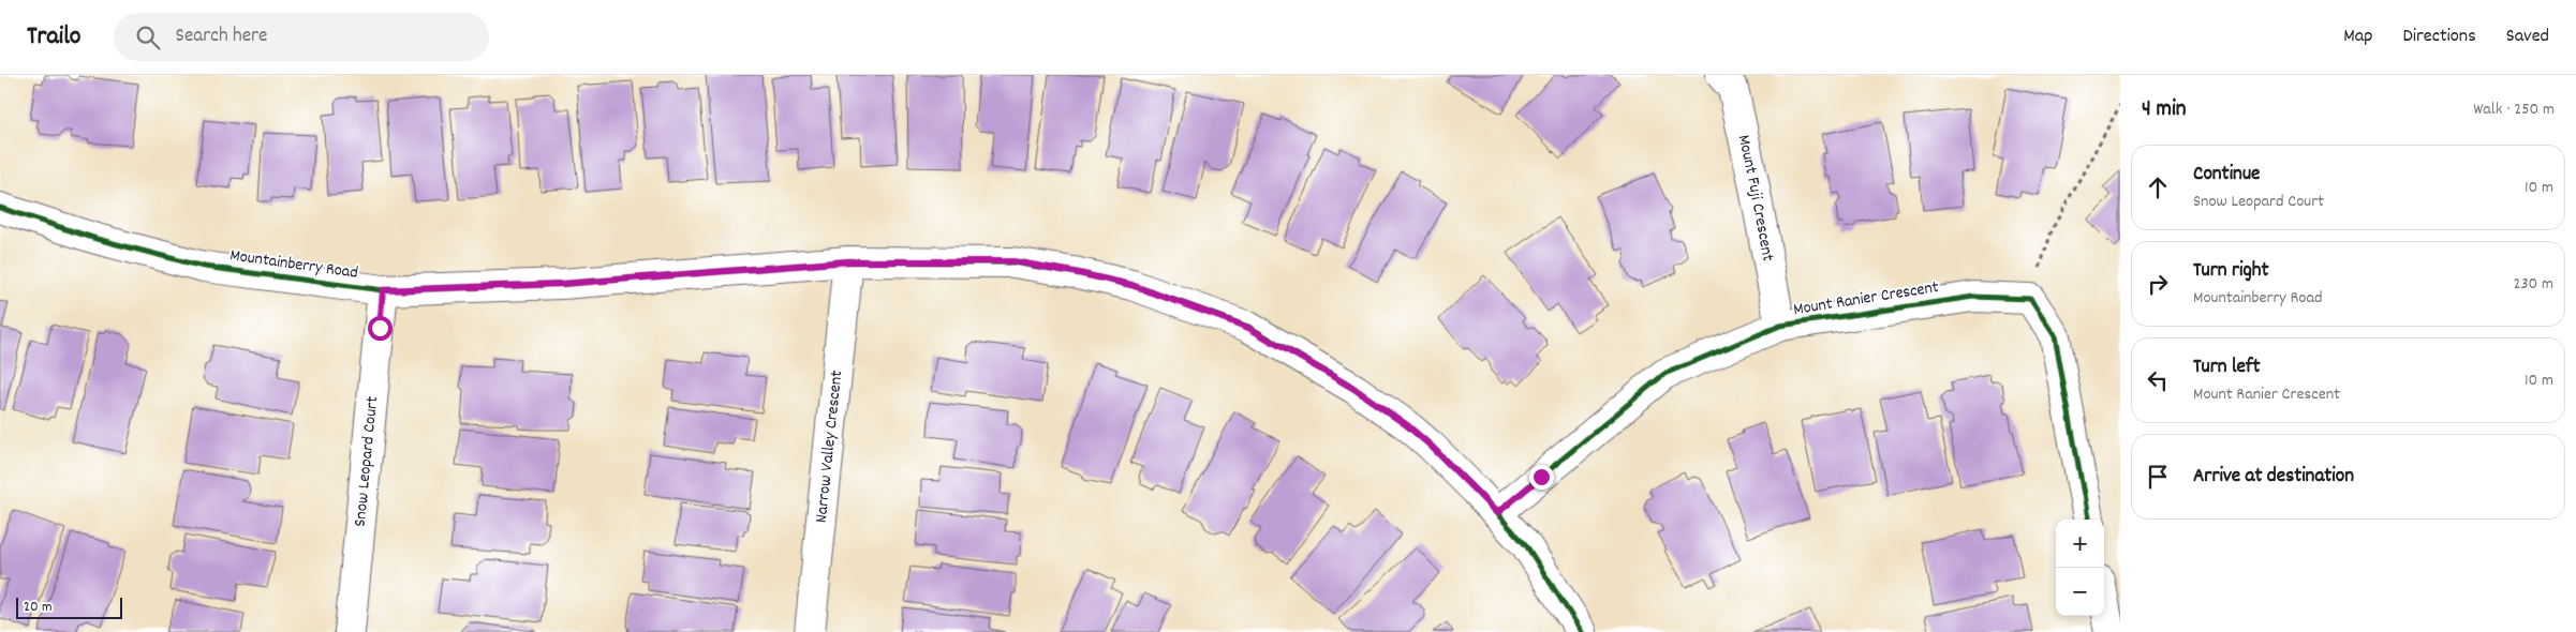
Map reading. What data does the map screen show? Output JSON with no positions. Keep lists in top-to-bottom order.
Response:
{
  "streets": {
    "street": [
      "Mount Fuji Crescent",
      "Mountainberry Road",
      "Mount Ranier Crescent",
      "Narrow Valley Crescent",
      "Snow Leopard Court"
    ]
  },
  "crossings": [
    ["Mount Fuji Crescent", "Mount Ranier Crescent"],
    ["Mountainberry Road", "Mount Ranier Crescent"],
    ["Mountainberry Road", "Narrow Valley Crescent"],
    ["Mountainberry Road", "Snow Leopard Court"]
  ],
  "scale_bar": "20 m",
  "page": {
    "header": "Trailo",
    "search": "Search here",
    "nav": ["Map", "Directions", "Saved"],
    "heading": ["4 min", "Walk · 250 m"],
    "list": [
      ["Continue", "Snow Leopard Court", "10 m"],
      ["Turn right", "Mountainberry Road", "230 m"],
      ["Turn left", "Mount Ranier Crescent", "10 m"],
      "Arrive at destination"
    ],
    "map_buttons": ["+", "−"],
    "scale": "20 m"
  }
}
